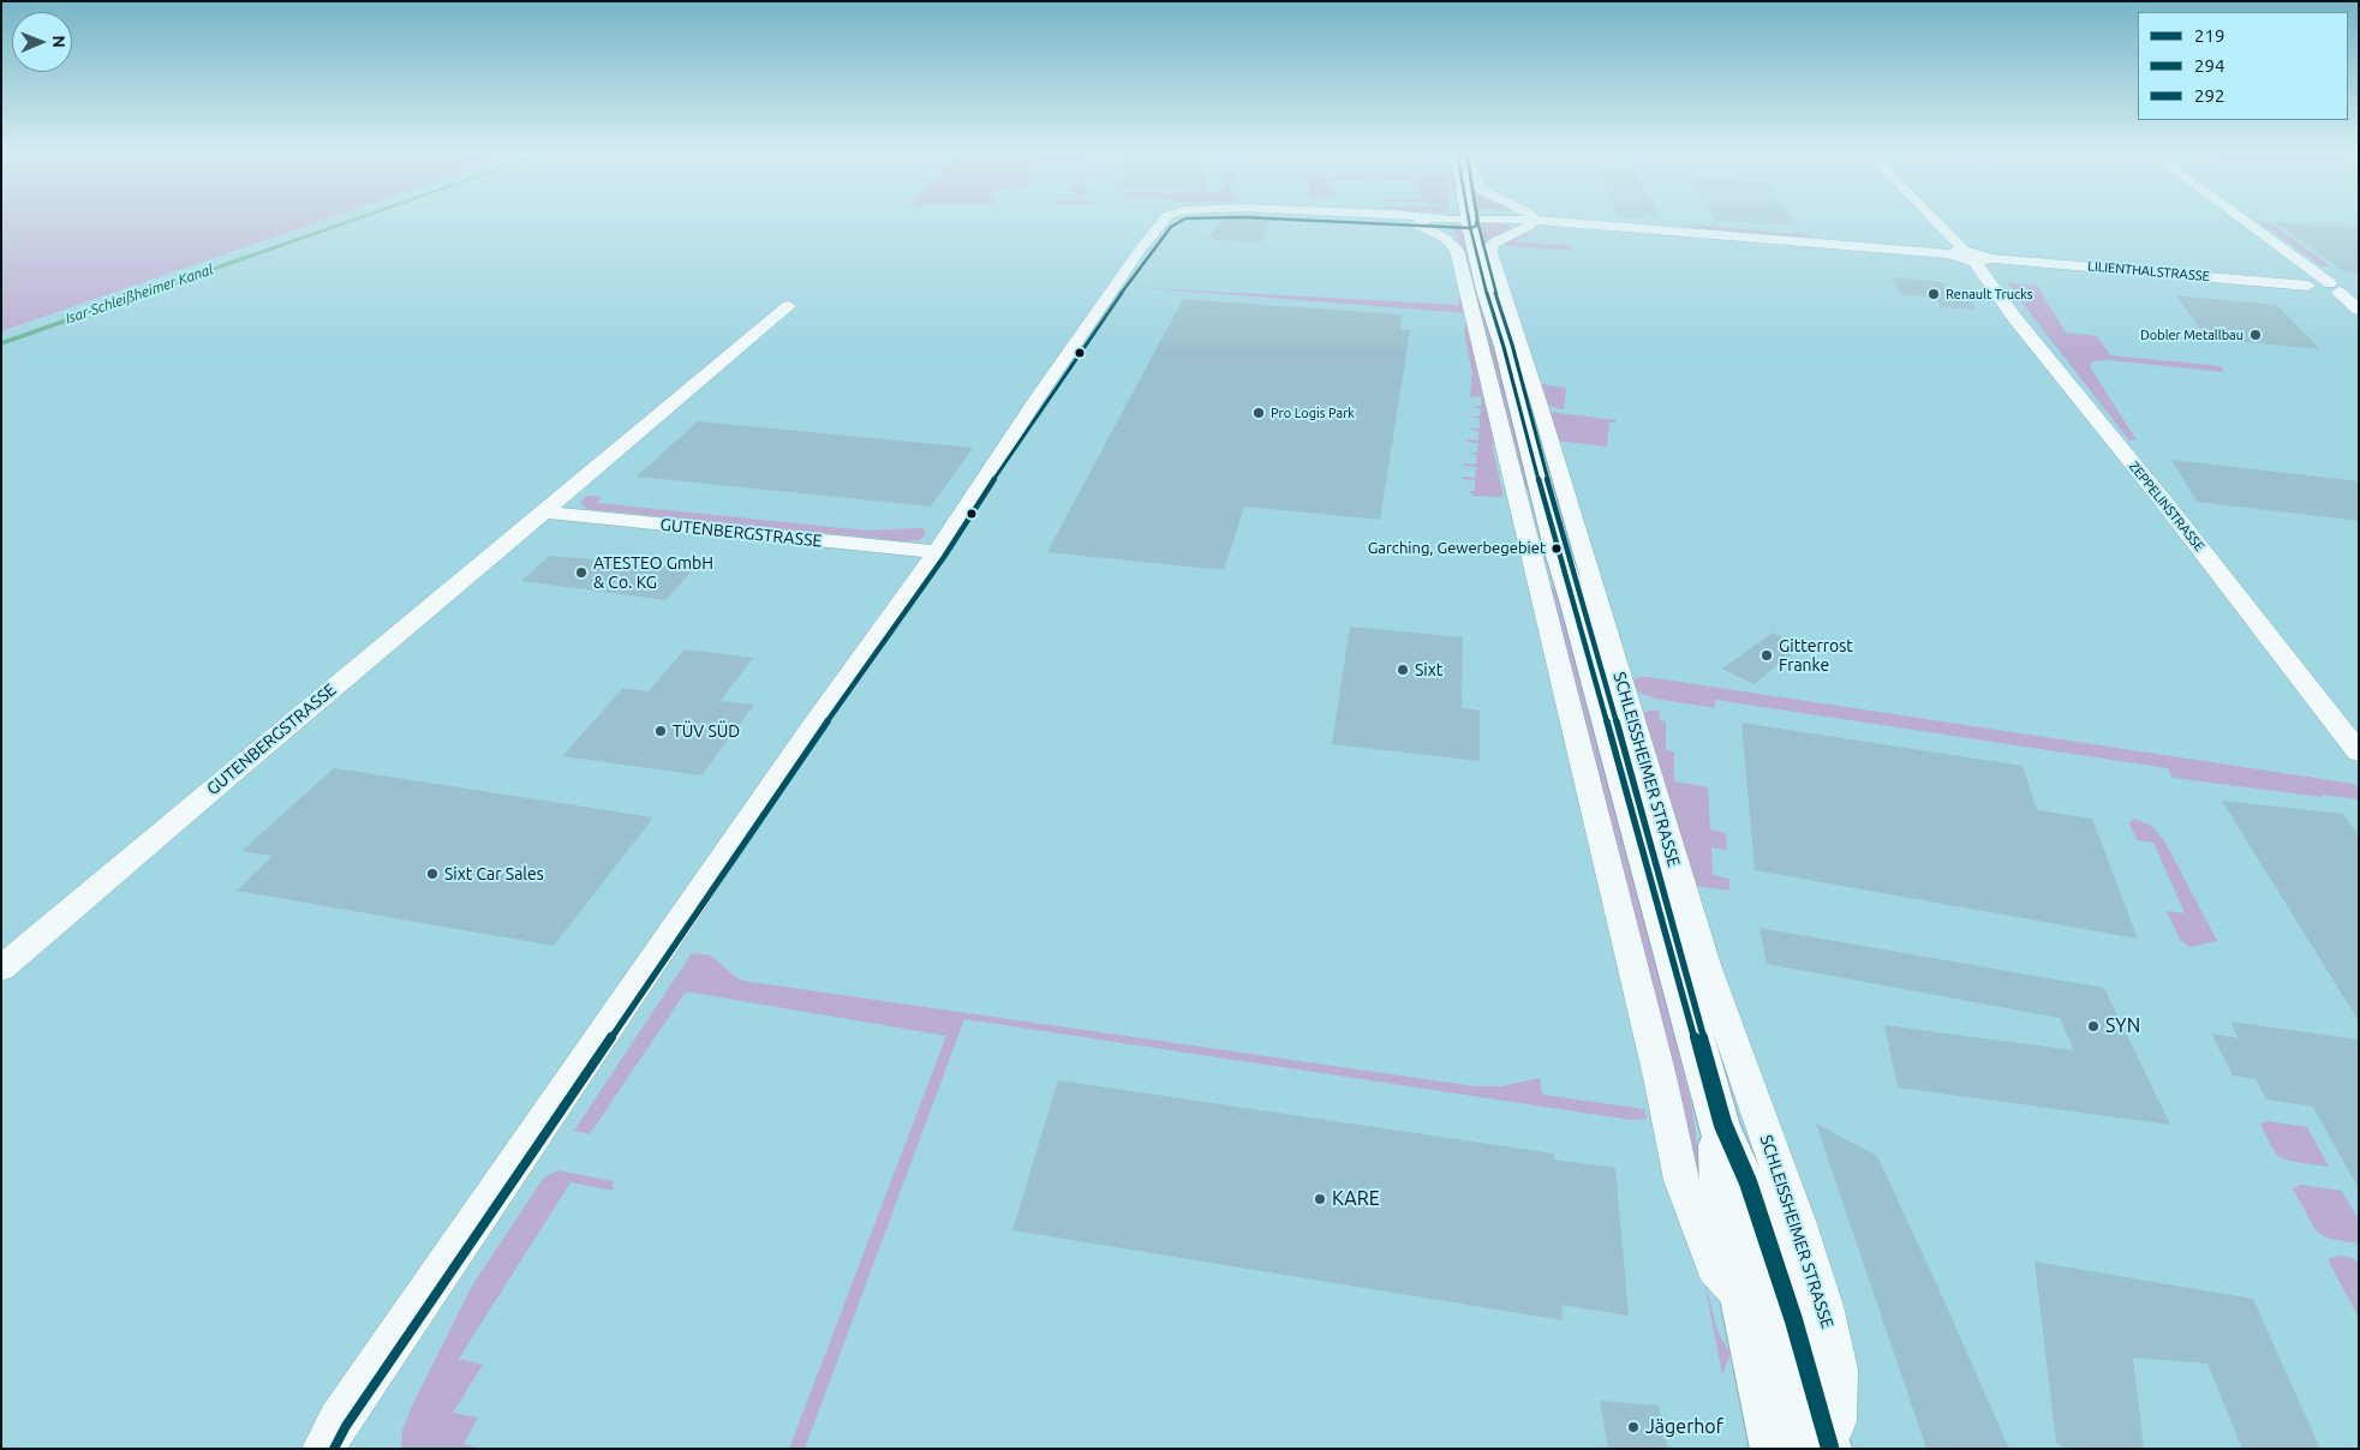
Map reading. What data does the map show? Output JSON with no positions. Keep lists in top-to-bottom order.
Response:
{
  "streets": {
    "main road": ["SCHLEISSHEIMER STRASSE"],
    "street": ["LILIENTHALSTRASSE", "ZEPPELINSTRASSE", "GUTENBERGSTRASSE"]
  },
  "crossings": [
    ["LILIENTHALSTRASSE", "ZEPPELINSTRASSE"],
    ["LILIENTHALSTRASSE", "SCHLEISSHEIMER STRASSE"]
  ],
  "water": ["Isar-Schleißheimer Kanal"],
  "places": [
    "Renault Trucks",
    "Dobler Metallbau",
    "Pro Logis Park",
    "Garching, Gewerbegebiet",
    "ATESTEO GmbH & Co. KG",
    "Gitterrost Franke",
    "Sixt",
    "TÜV SÜD",
    "Sixt Car Sales",
    "SYN",
    "KARE",
    "Jägerhof"
  ],
  "lines": ["transit line 219", "transit line 294", "transit line 292"],
  "legend": ["219", "294", "292"],
  "north": "right"
}
